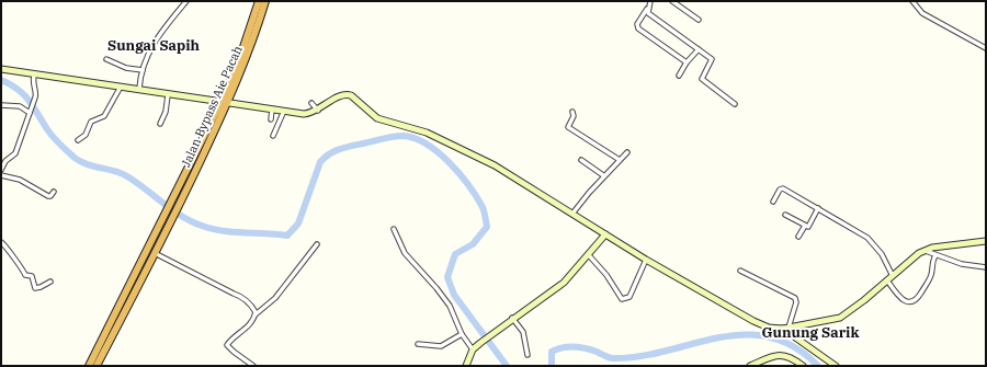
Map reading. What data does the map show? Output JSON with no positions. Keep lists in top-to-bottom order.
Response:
{
  "streets": {
    "highway": ["Jalan Bypass Aie Pacah"]
  },
  "districts": ["Sungai Sapih", "Gunung Sarik"]
}
